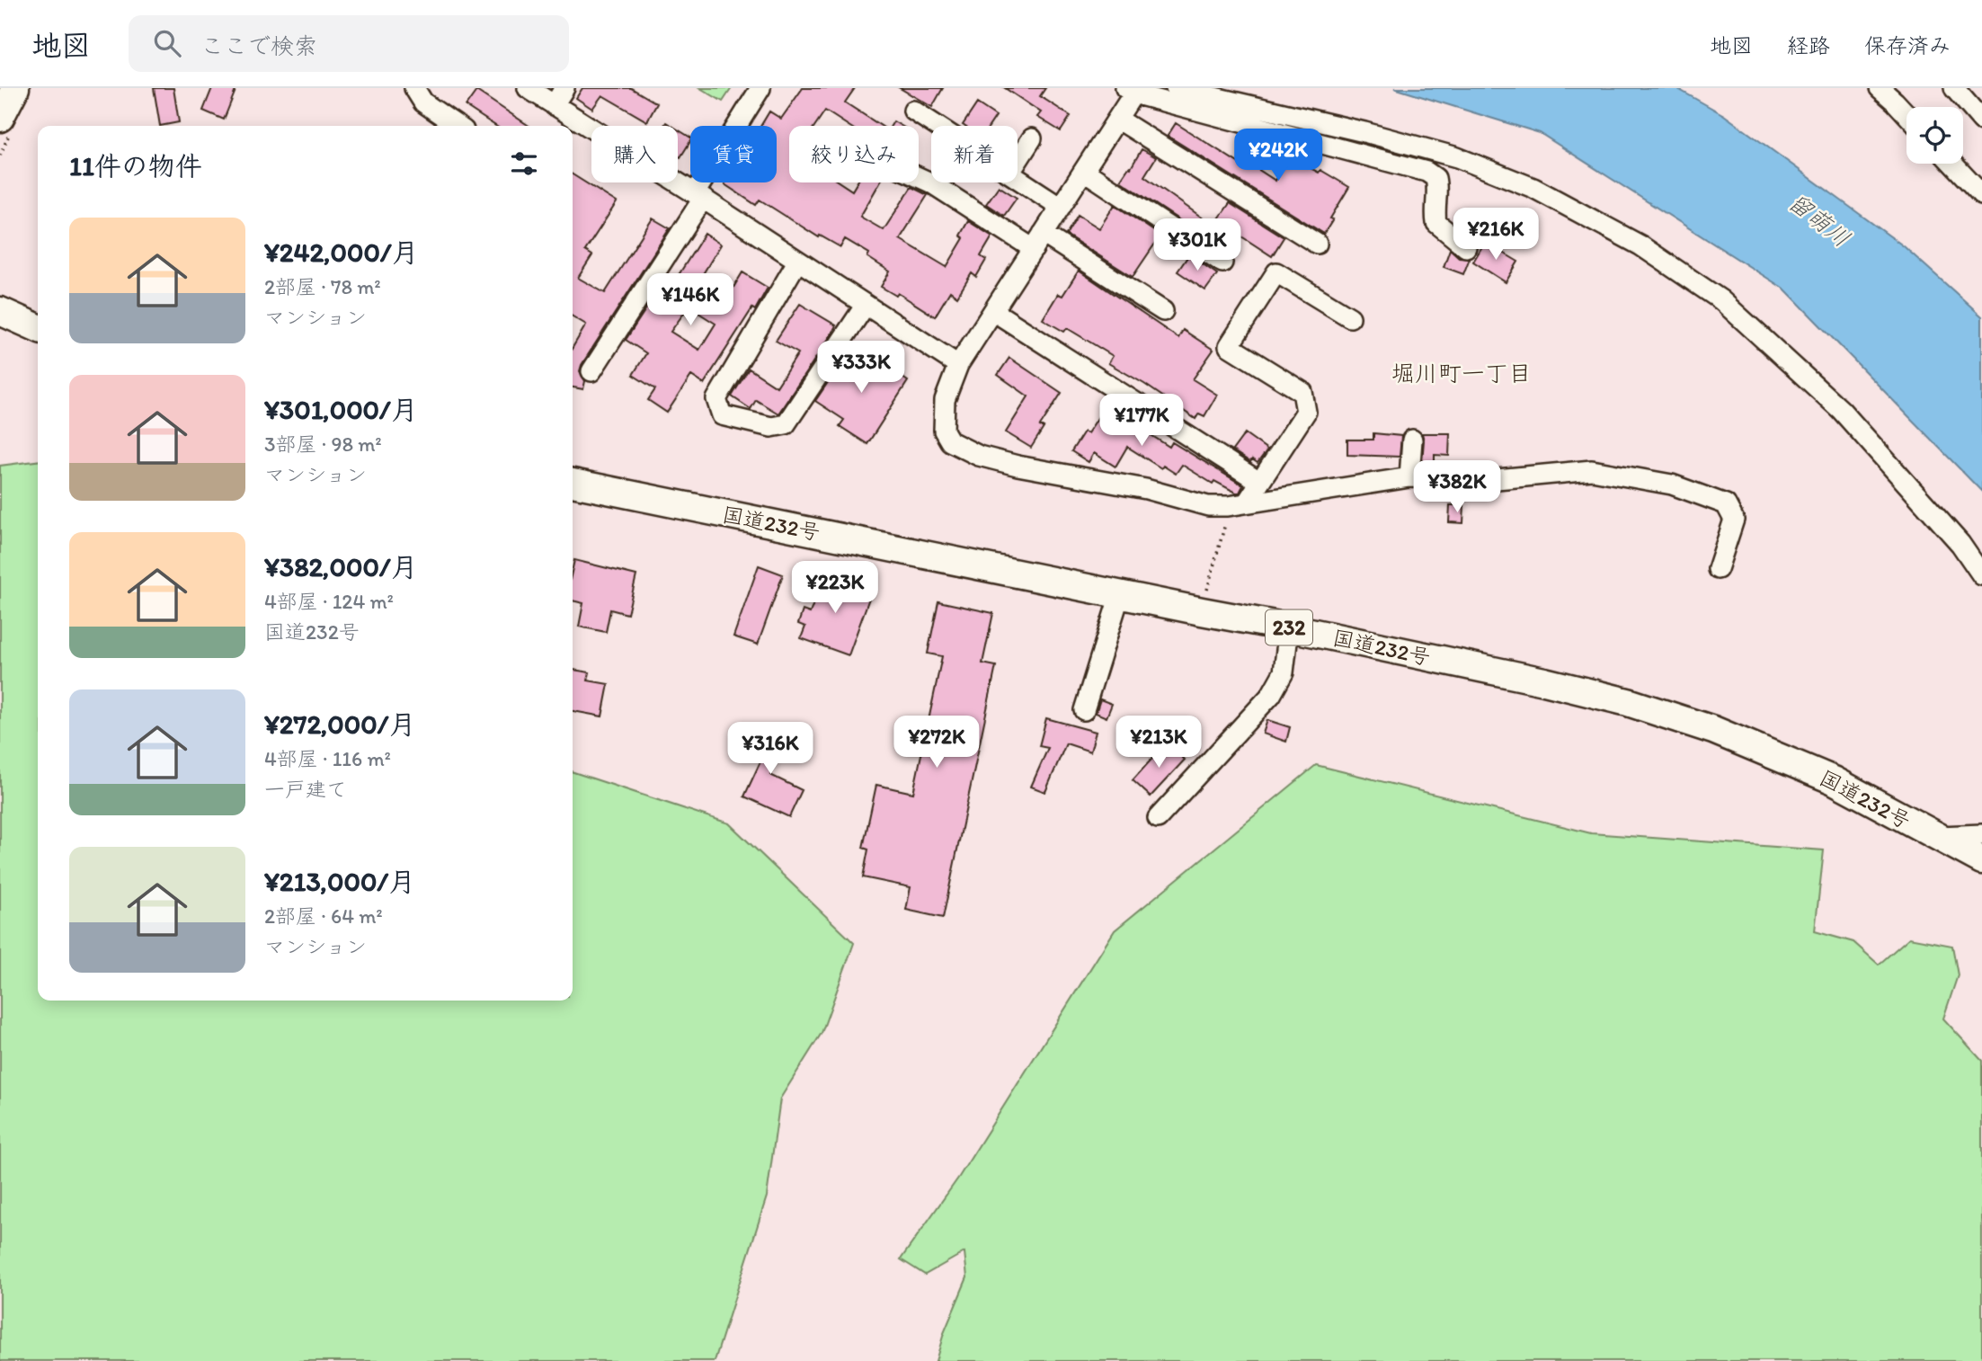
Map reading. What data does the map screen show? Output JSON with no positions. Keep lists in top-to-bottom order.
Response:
{
  "streets": {
    "highway": ["国道232号", "232"]
  },
  "districts": ["堀川町一丁目"],
  "water": ["留萌川"],
  "page": {
    "header": "地図",
    "search": "ここで検索",
    "nav": ["地図", "経路", "保存済み"],
    "chip": [
      "購入",
      "賃貸",
      "絞り込み",
      "新着"
    ],
    "heading": "11件の物件",
    "price": [
      "¥242K",
      "¥216K",
      "¥301K",
      "¥146K",
      "¥333K",
      "¥177K",
      "¥382K",
      "¥223K",
      "¥272K",
      "¥213K",
      "¥316K"
    ],
    "list": [
      {
        "name": "¥242,000/月",
        "note": "2部屋 · 78 m² · マンション"
      },
      {
        "name": "¥301,000/月",
        "note": "3部屋 · 98 m² · マンション"
      },
      {
        "name": "¥382,000/月",
        "note": "4部屋 · 124 m² · 国道232号"
      },
      {
        "name": "¥272,000/月",
        "note": "4部屋 · 116 m² · 一戸建て"
      },
      {
        "name": "¥213,000/月",
        "note": "2部屋 · 64 m² · マンション"
      }
    ]
  }
}
